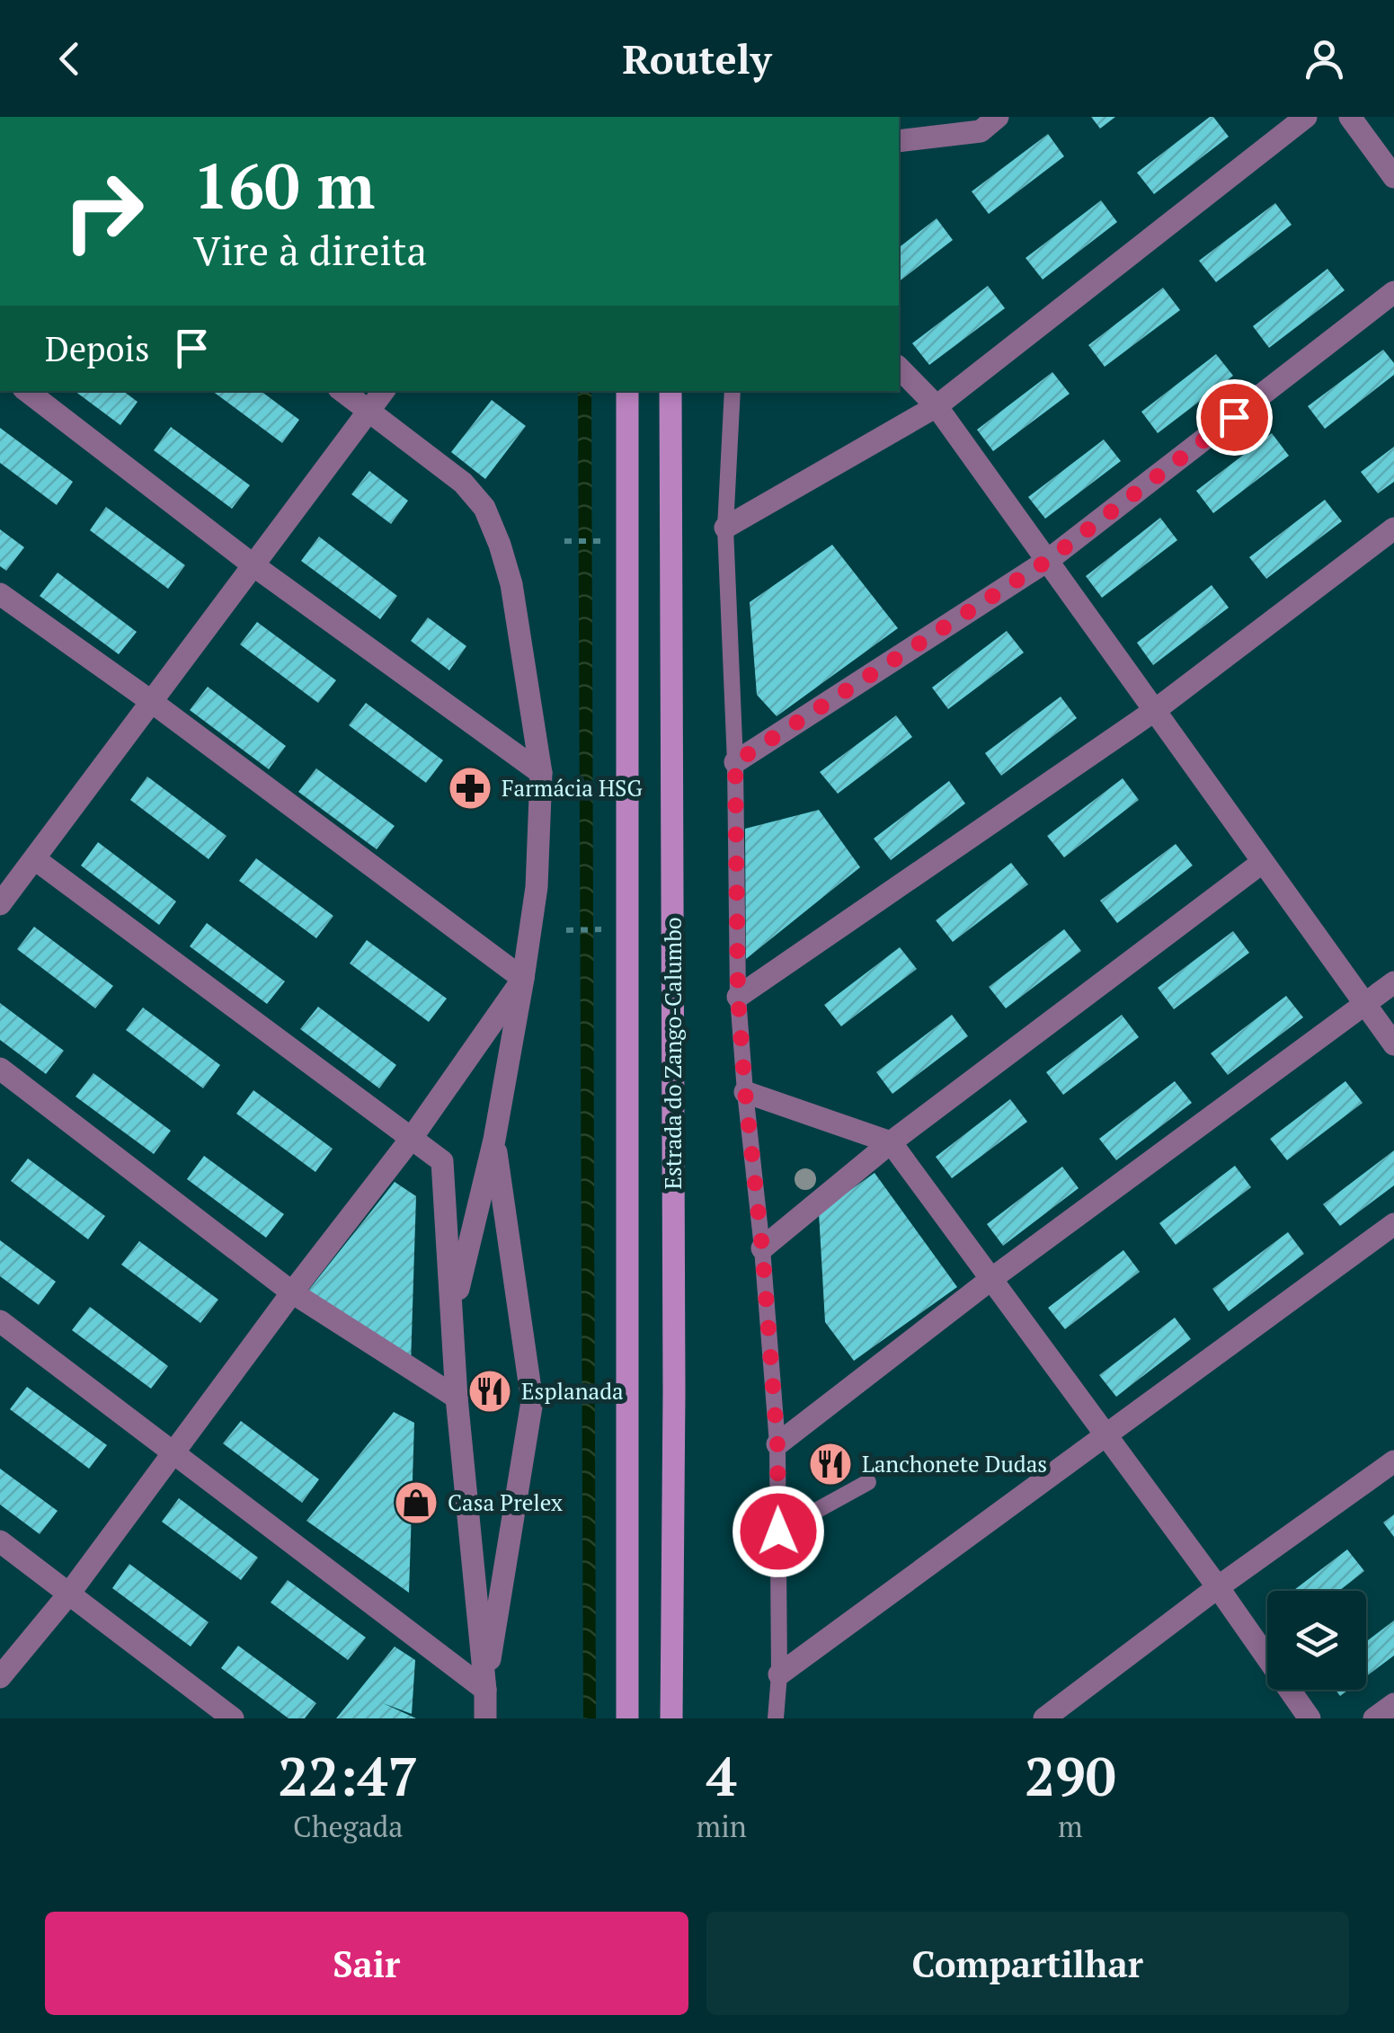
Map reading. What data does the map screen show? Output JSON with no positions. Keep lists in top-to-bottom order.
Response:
{
  "streets": {
    "main road": ["Estrada do Zango-Calumbo"]
  },
  "places": {
    "pharmacy": ["Farmácia HSG"],
    "restaurant": ["Esplanada", "Lanchonete Dudas"],
    "shop": ["Casa Prelex"]
  },
  "page": {
    "header": "Routely",
    "turn": ["160 m", "Vire à direita"],
    "then": "Depois",
    "eta": [
      "22:47",
      "Chegada",
      "4",
      "min",
      "290",
      "m"
    ],
    "buttons": ["Sair", "Compartilhar"]
  }
}
